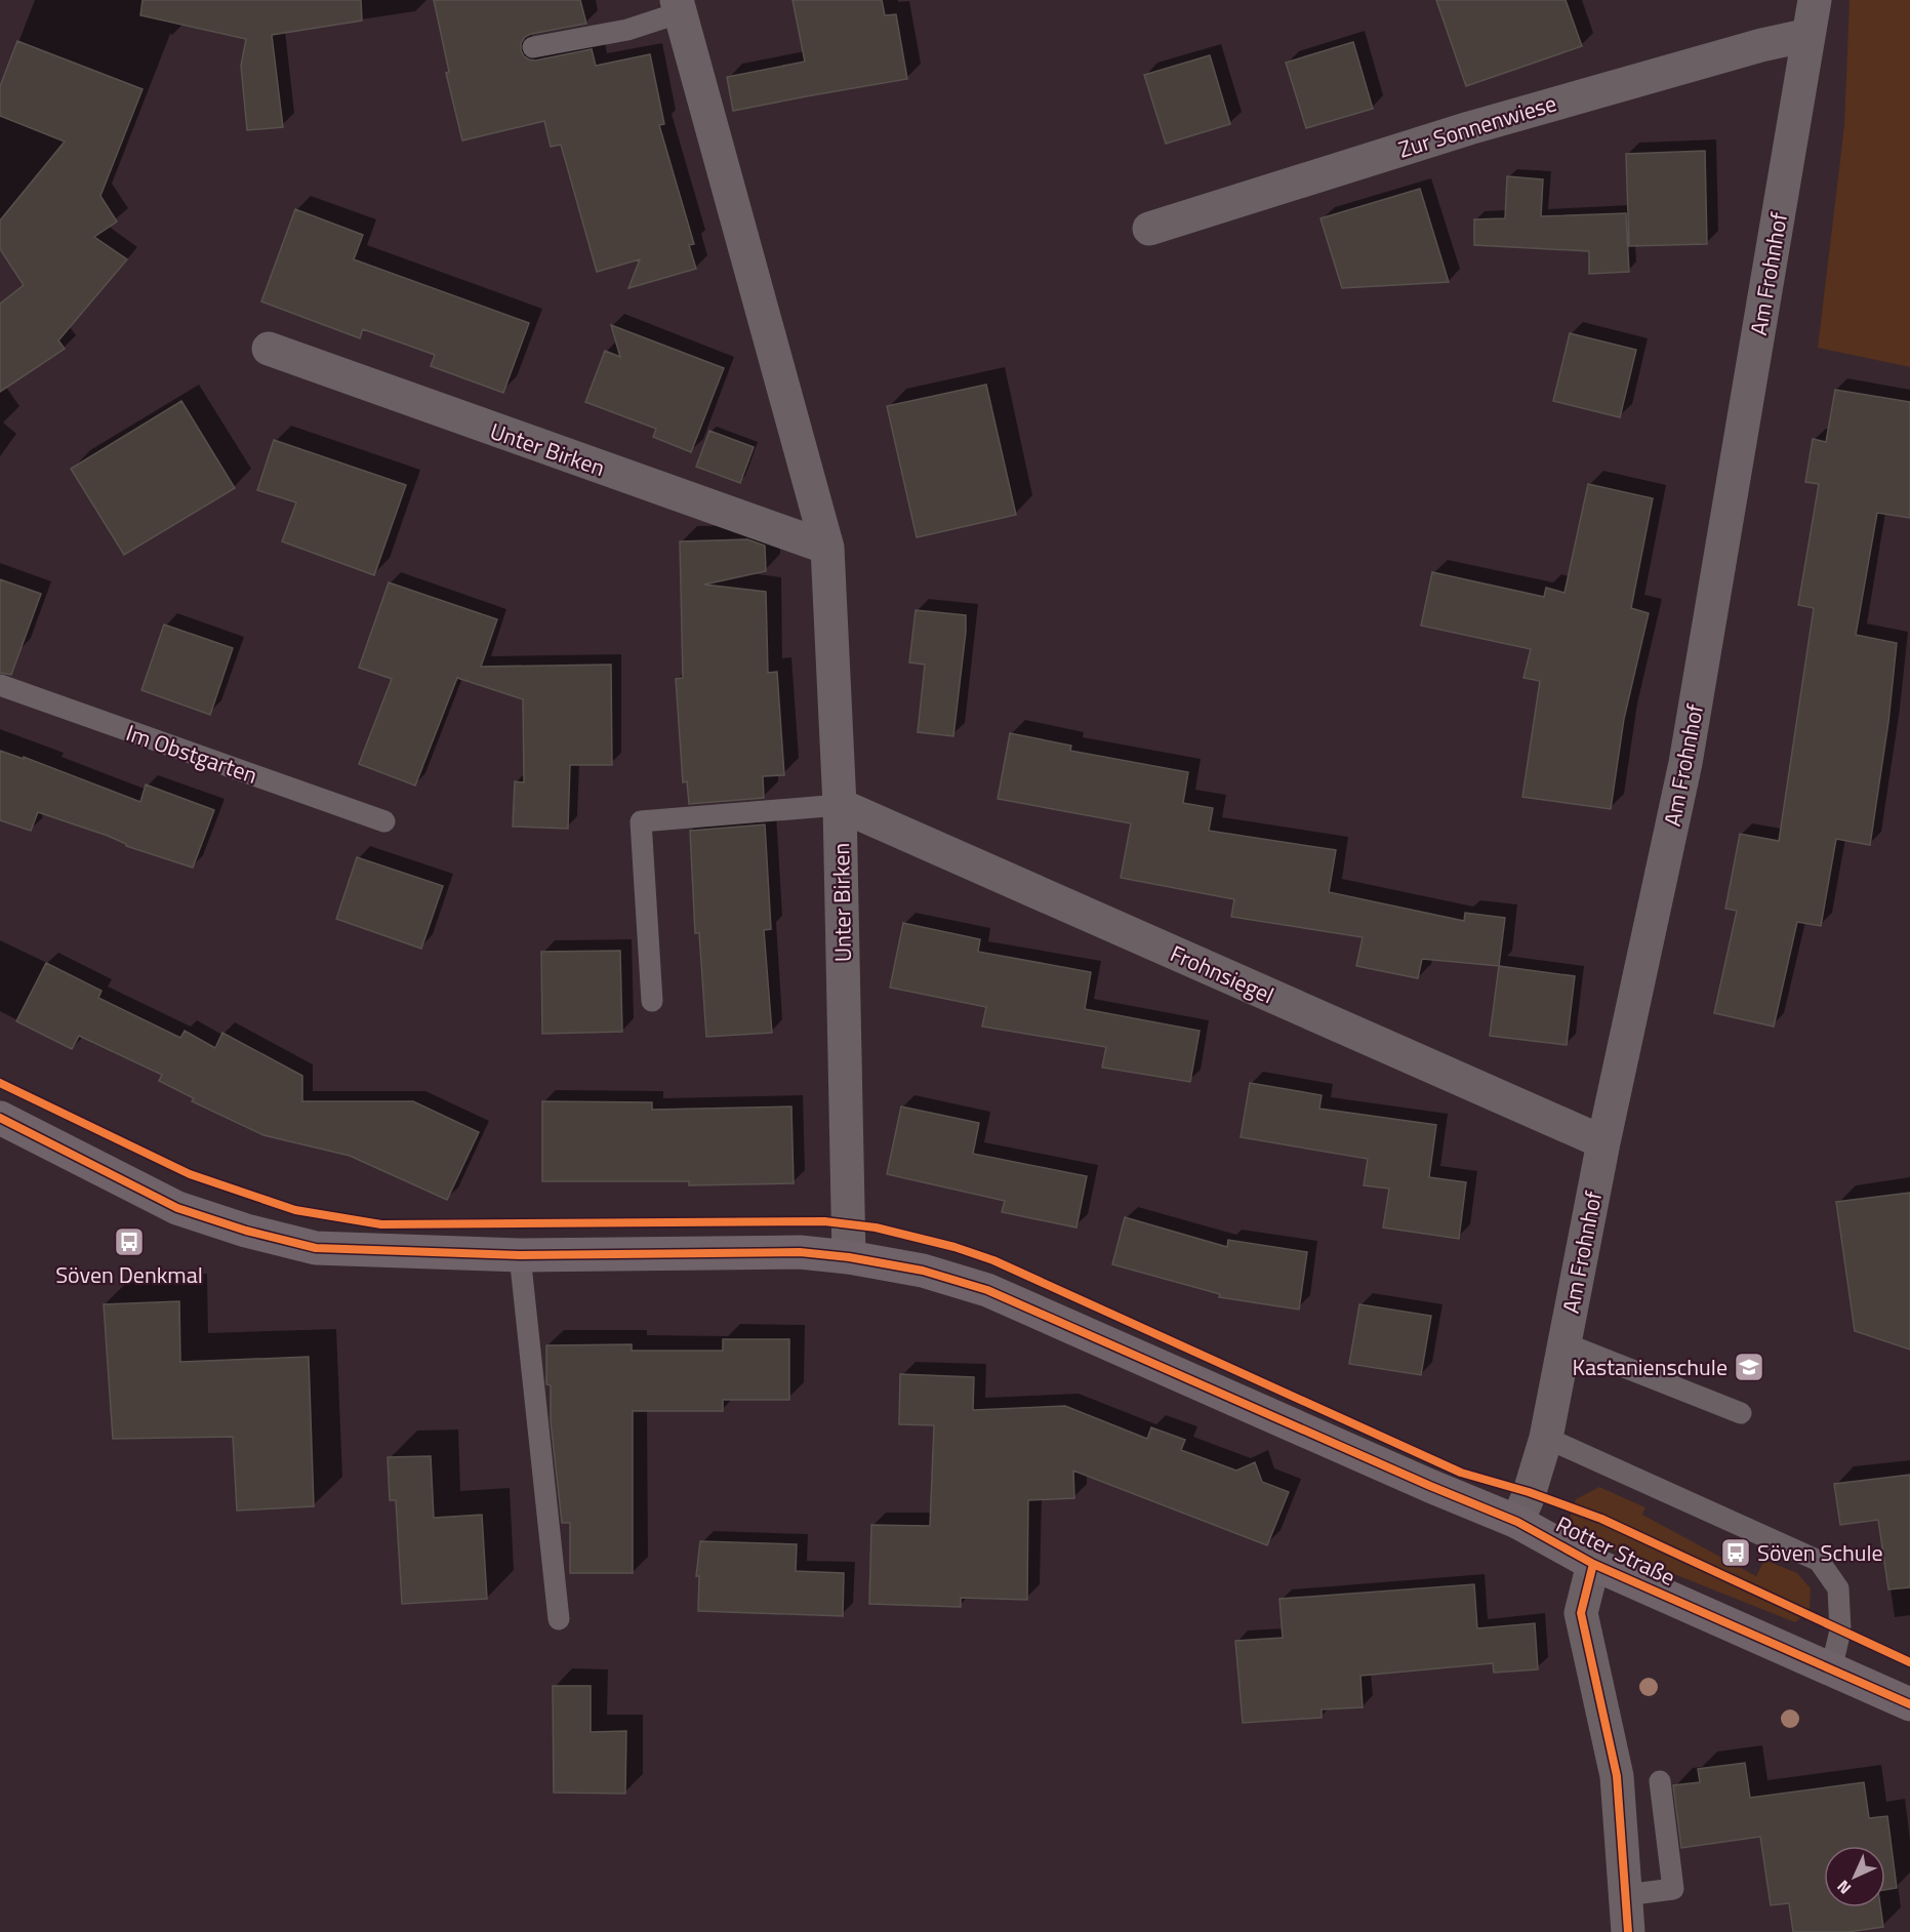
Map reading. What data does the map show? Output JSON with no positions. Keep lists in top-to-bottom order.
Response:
{
  "streets": {
    "street": [
      "Zur Sonnenwiese",
      "Am Frohnhof",
      "Unter Birken",
      "Frohnsiegel",
      "Rotter Straße"
    ],
    "lane": ["Im Obstgarten"]
  },
  "crossings": [
    ["Zur Sonnenwiese", "Am Frohnhof"],
    ["Am Frohnhof", "Frohnsiegel"],
    ["Am Frohnhof", "Rotter Straße"],
    ["Unter Birken", "Frohnsiegel"],
    ["Unter Birken", "Rotter Straße"]
  ],
  "places": {
    "bus stop": ["Söven Denkmal", "Söven Schule"],
    "school or university": ["Kastanienschule"]
  },
  "north": "bottom left"
}
